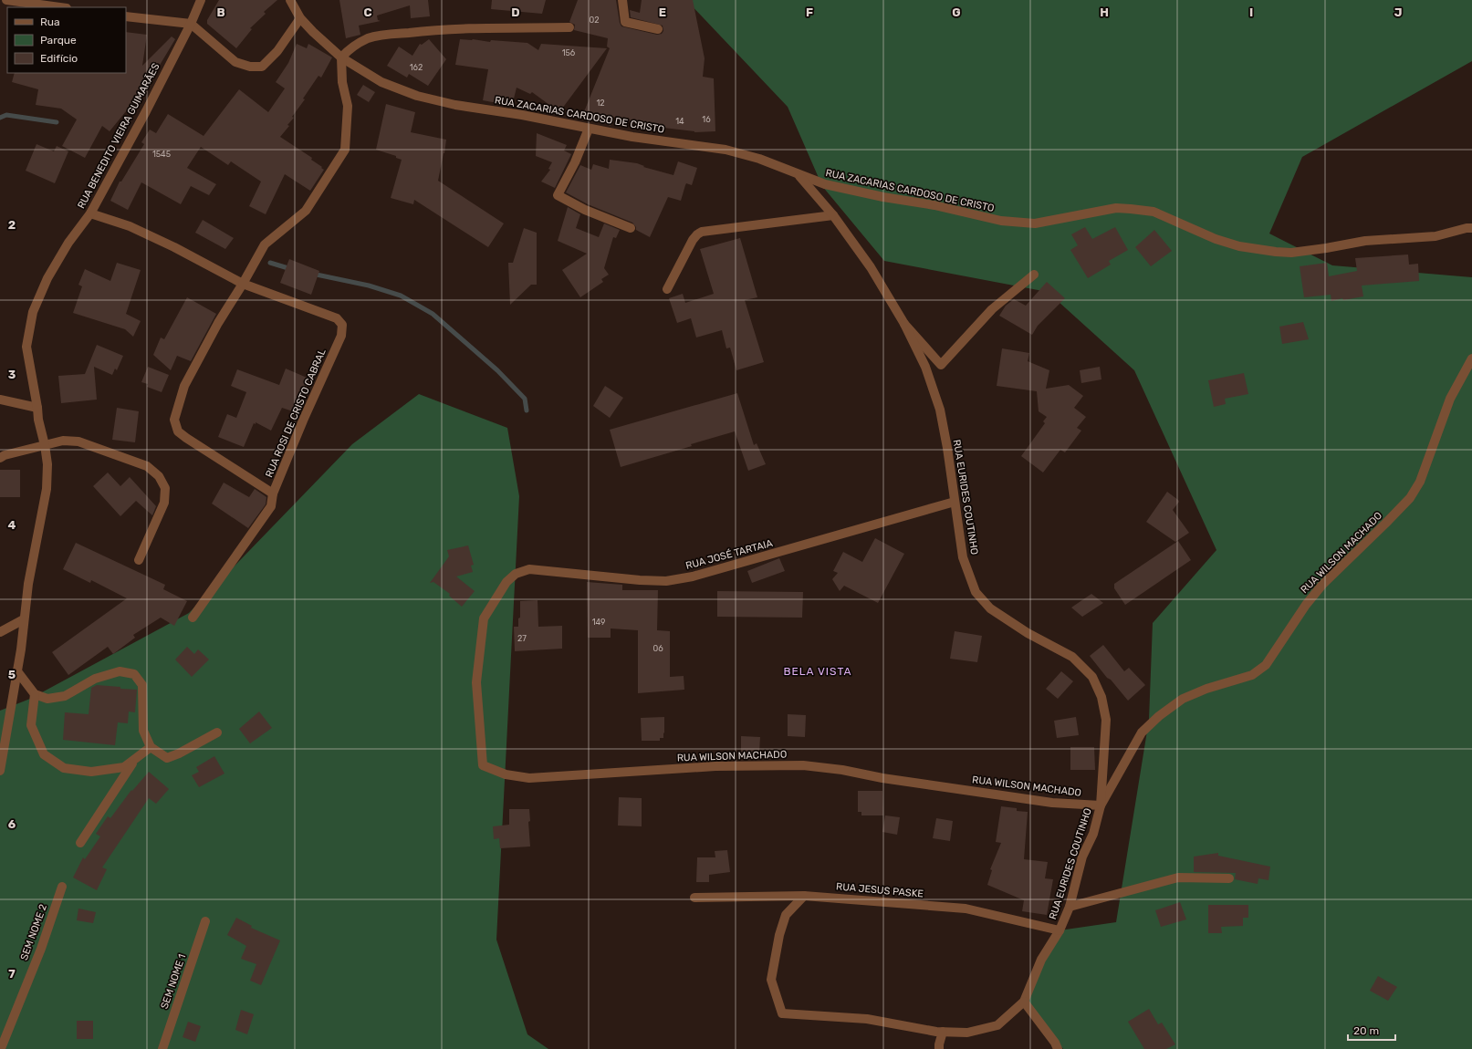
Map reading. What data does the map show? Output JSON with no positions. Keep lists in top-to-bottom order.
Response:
{
  "streets": {
    "street": [
      "RUA ZACARIAS CARDOSO DE CRISTO",
      "RUA BENEDITO VIEIRA GUIMARÃES",
      "RUA ROSI DE CRISTO CABRAL",
      "RUA EURIDES COUTINHO",
      "RUA WILSON MACHADO",
      "RUA JOSÉ TARTAIA",
      "RUA JESUS PASKE",
      "SEM NOME 2",
      "SEM NOME 1"
    ]
  },
  "crossings": [
    ["RUA BENEDITO VIEIRA GUIMARÃES", "RUA ROSI DE CRISTO CABRAL"],
    ["RUA EURIDES COUTINHO", "RUA WILSON MACHADO"],
    ["RUA EURIDES COUTINHO", "RUA JOSÉ TARTAIA"],
    ["RUA EURIDES COUTINHO", "RUA JESUS PASKE"],
    ["RUA WILSON MACHADO", "RUA JOSÉ TARTAIA"]
  ],
  "districts": ["BELA VISTA"],
  "house_numbers": [
    "02",
    "156",
    "162",
    "12",
    "16",
    "14",
    "1545",
    "149",
    "27",
    "06"
  ],
  "legend": ["Rua", "Parque", "Edifício"],
  "scale_bar": "20 m",
  "grid": {
    "columns": [
      "B",
      "C",
      "D",
      "E",
      "F",
      "G",
      "H",
      "I",
      "J"
    ],
    "rows": [
      "2",
      "3",
      "4",
      "5",
      "6",
      "7"
    ]
  }
}
